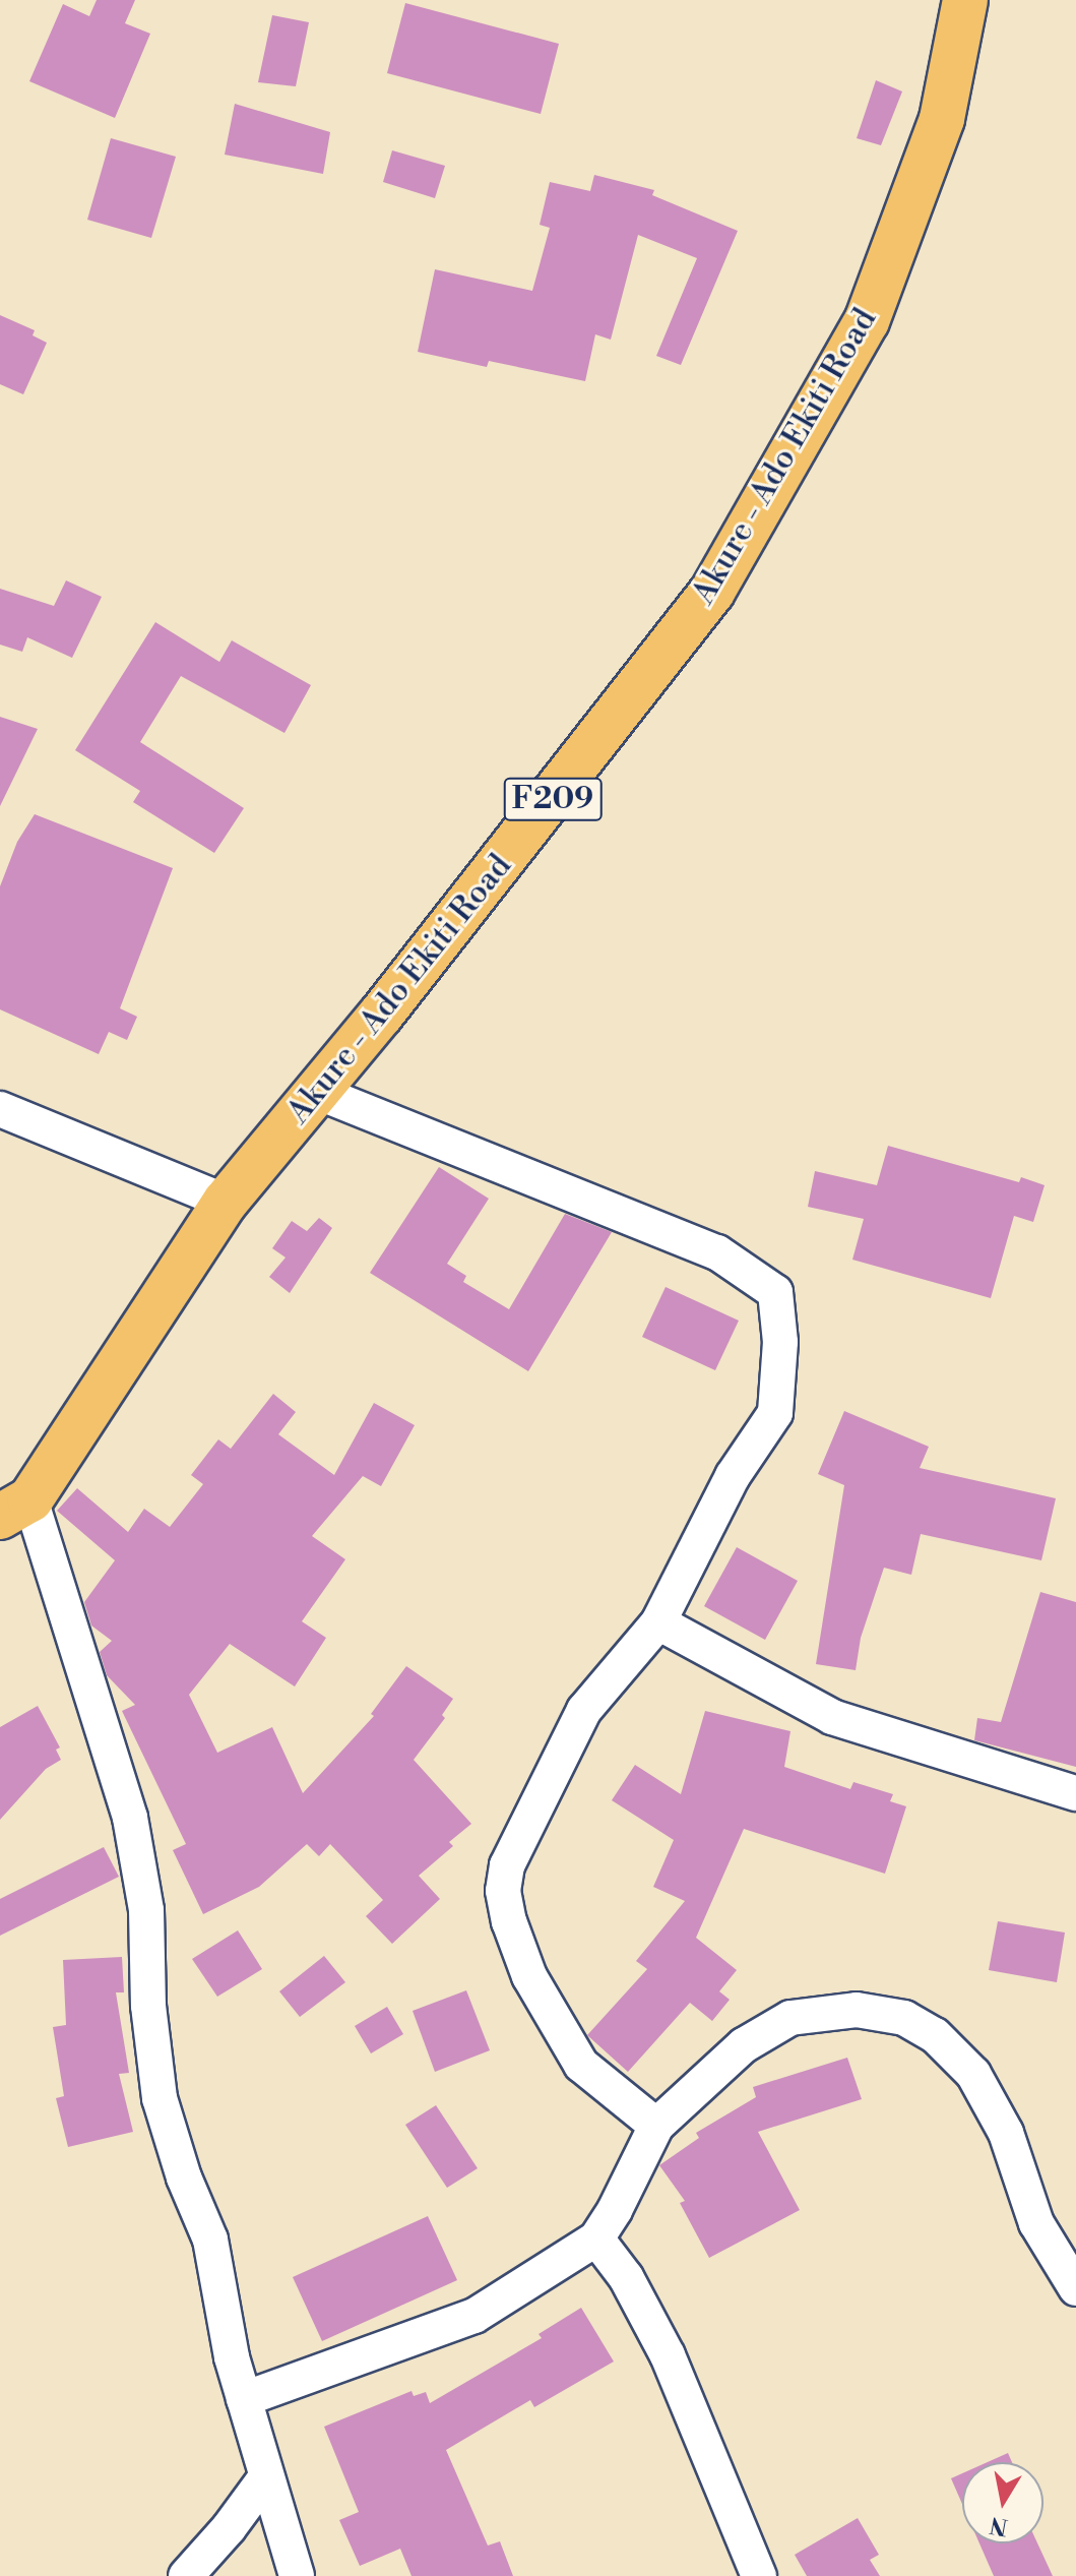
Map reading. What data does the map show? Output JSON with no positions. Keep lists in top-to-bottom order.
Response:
{
  "streets": {
    "main road": ["Akure - Ado Ekiti Road", "F209"]
  },
  "north": "bottom"
}
